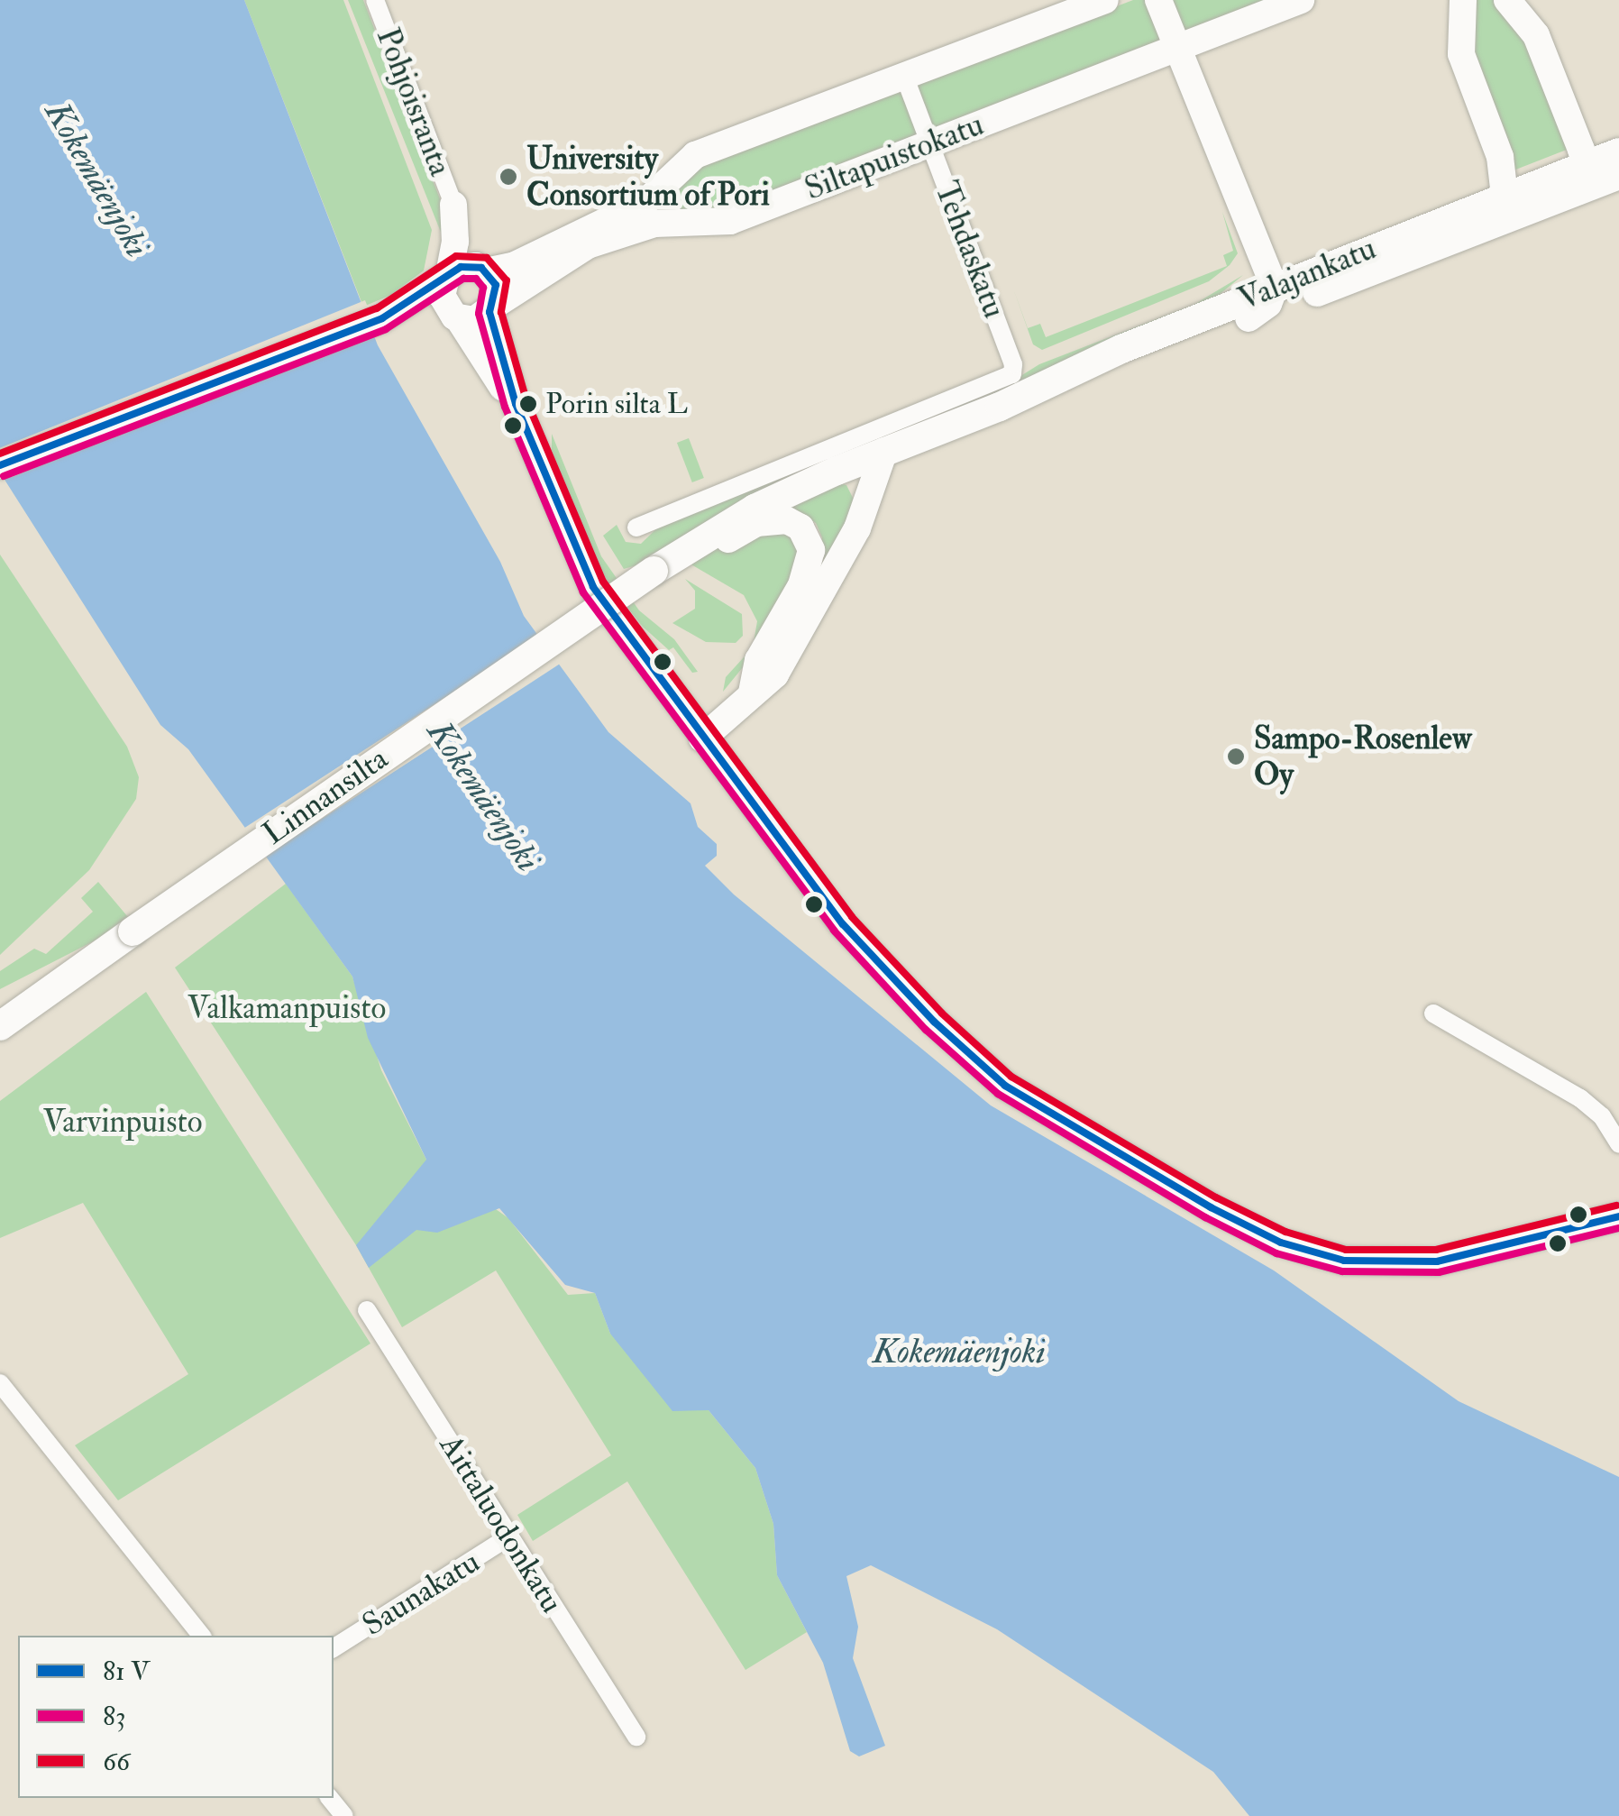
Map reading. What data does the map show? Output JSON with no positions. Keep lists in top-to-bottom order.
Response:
{
  "streets": {
    "main road": [
      "Pohjoisranta",
      "Siltapuistokatu",
      "Valajankatu",
      "Linnansilta"
    ],
    "street": ["Tehdaskatu", "Aittaluodonkatu", "Saunakatu"]
  },
  "crossings": [
    ["Pohjoisranta", "Siltapuistokatu"],
    ["Siltapuistokatu", "Tehdaskatu"],
    ["Valajankatu", "Linnansilta"],
    ["Aittaluodonkatu", "Saunakatu"]
  ],
  "water": ["Kokemäenjoki"],
  "parks": ["Valkamanpuisto", "Varvinpuisto"],
  "places": ["University Consortium of Pori", "Porin silta L", "Sampo-Rosenlew Oy"],
  "lines": ["transit line 66", "transit line 83"],
  "legend": ["81 V", "83", "66"]
}
